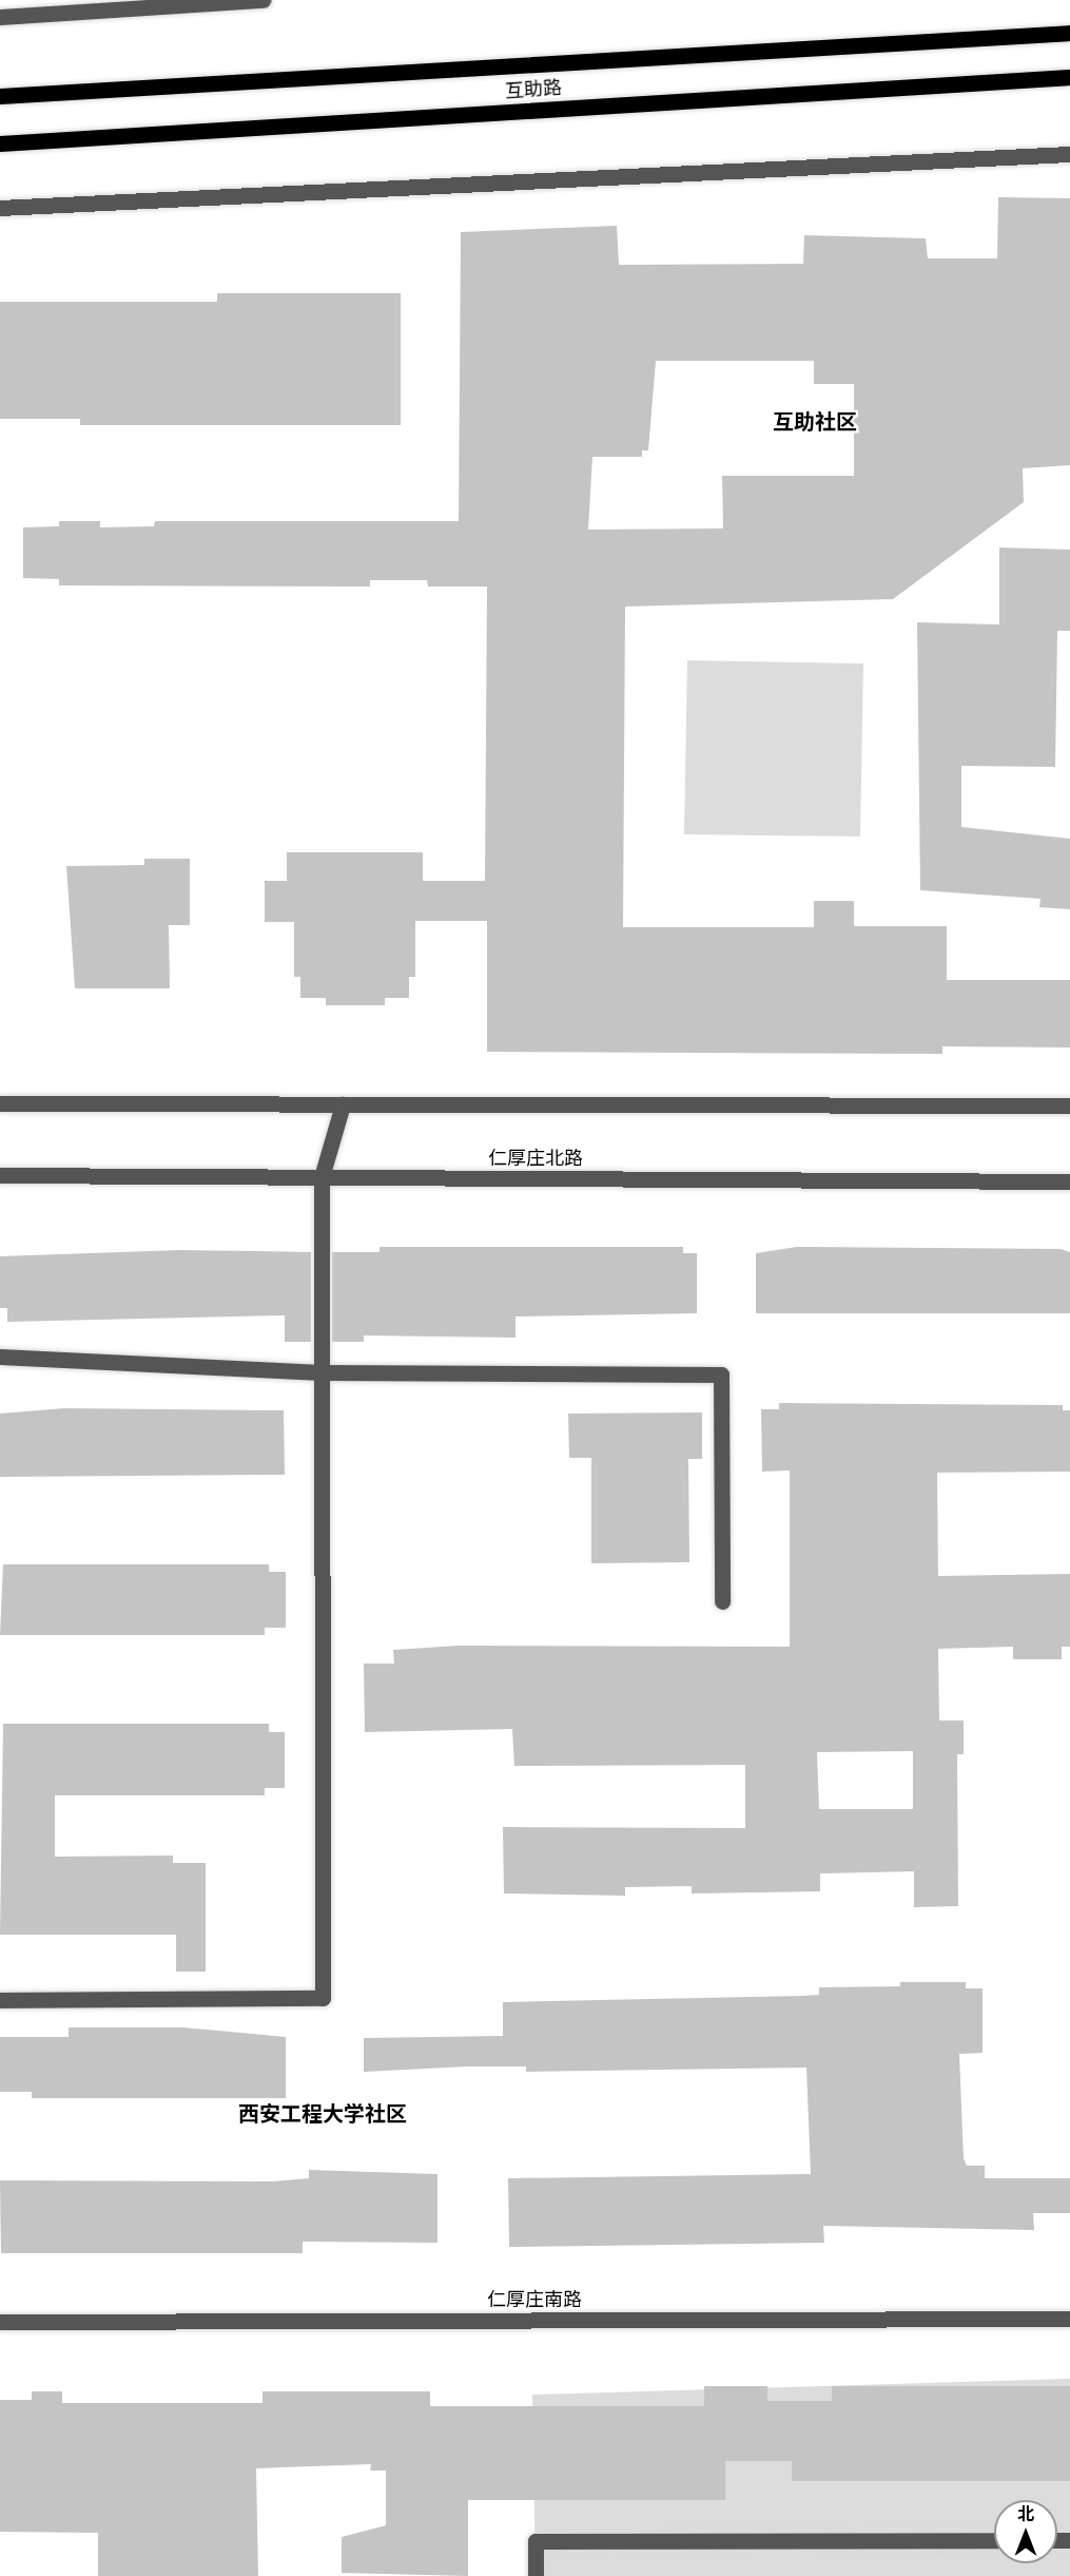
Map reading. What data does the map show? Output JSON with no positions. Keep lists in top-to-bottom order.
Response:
{
  "streets": {
    "main road": ["互助路"],
    "street": ["仁厚庄北路", "仁厚庄南路"]
  },
  "districts": ["互助社区", "西安工程大学社区"],
  "north": "top"
}
